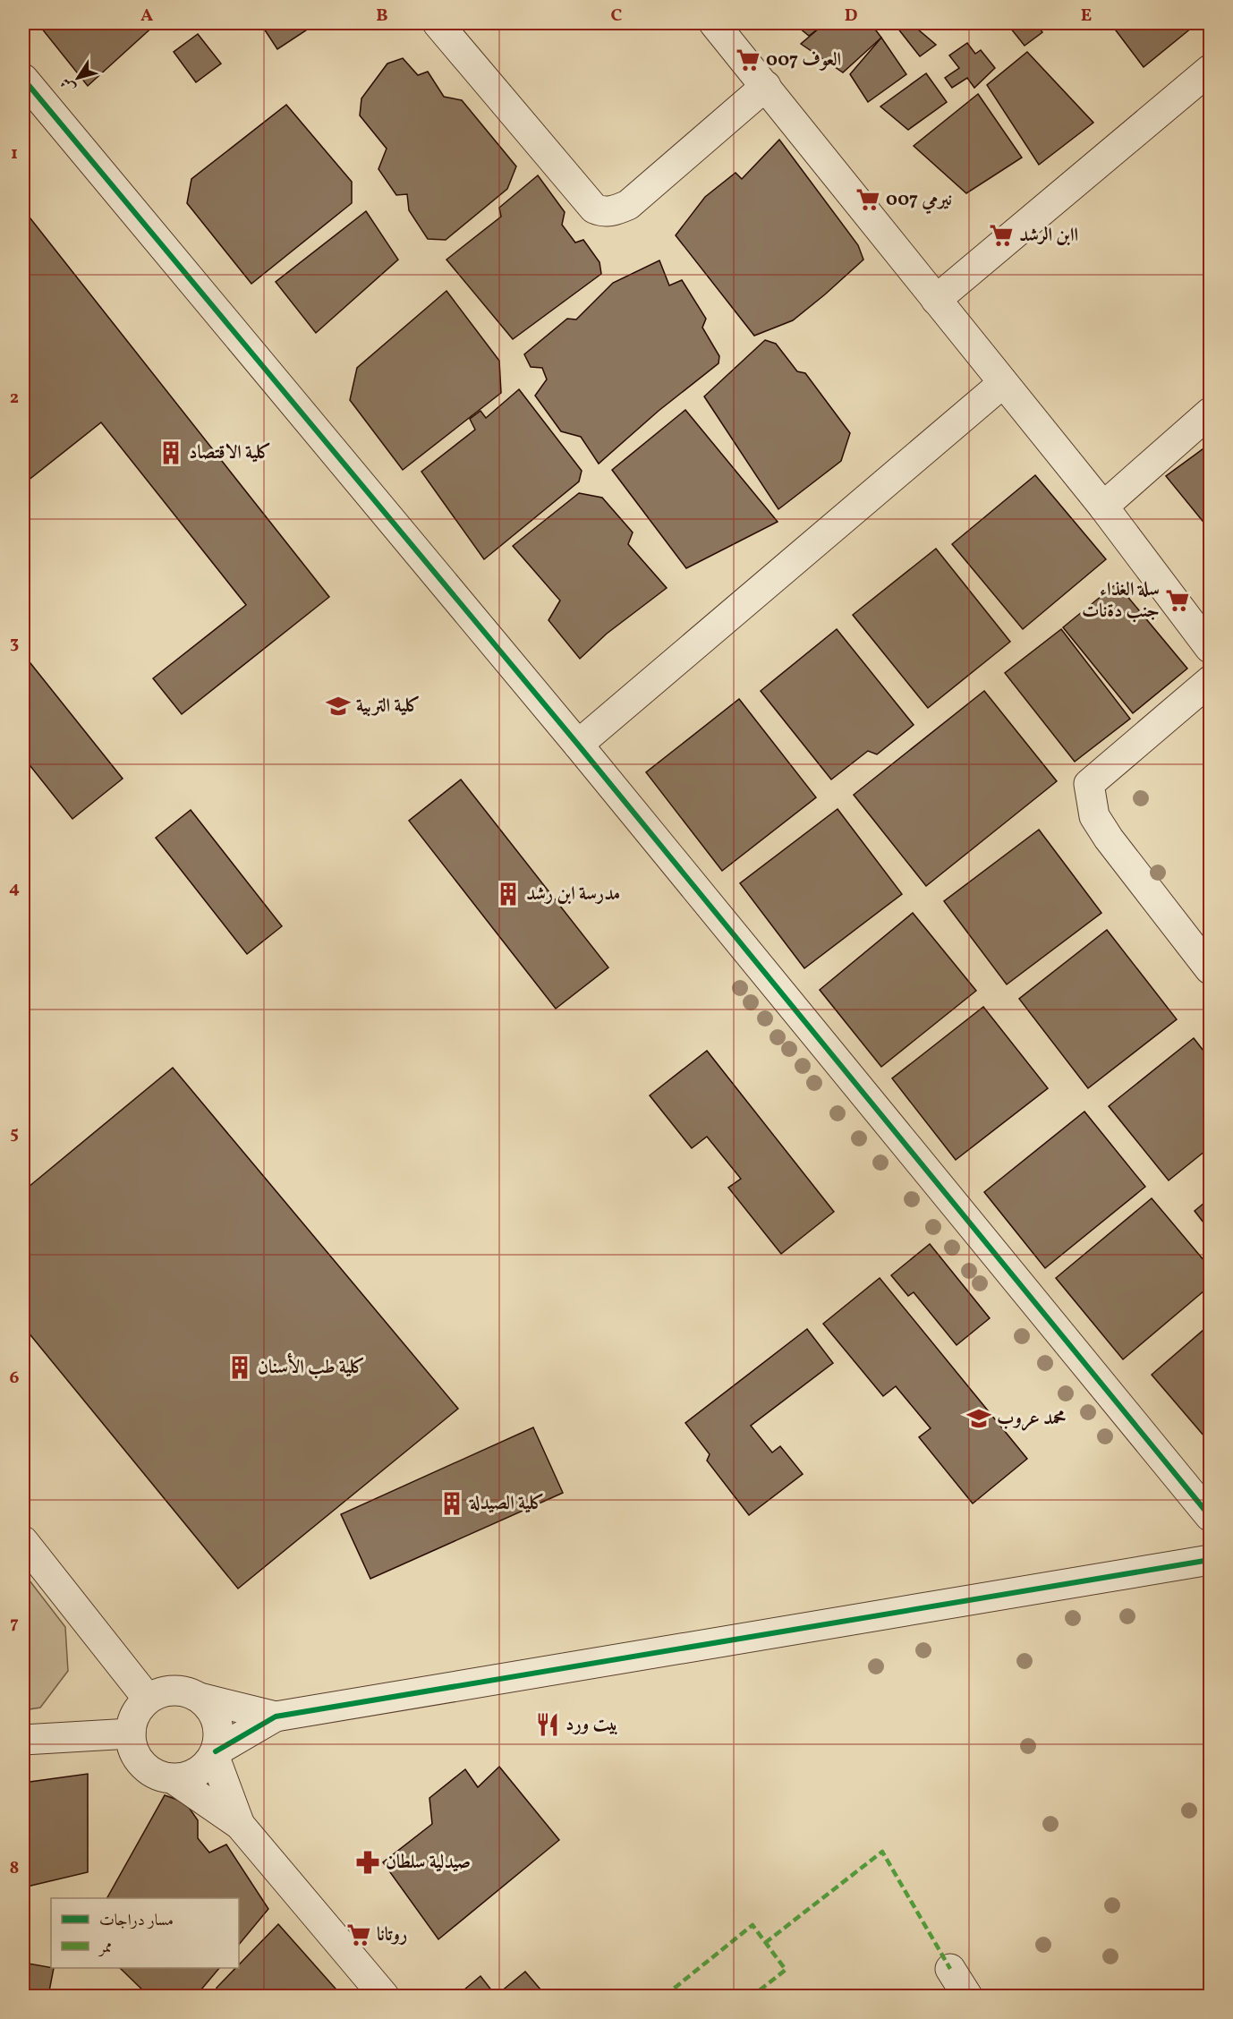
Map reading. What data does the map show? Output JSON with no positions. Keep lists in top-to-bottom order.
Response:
{
  "places": {
    "supermarket": [
      "العوف 007",
      "نيرمي 007",
      "اابن الرشد",
      "سلة الغذاء جنب دةنات",
      "روتانا"
    ],
    "building": [
      "كلية الاقتصاد",
      "مدرسة ابن رشد",
      "كلية طب الأسنان",
      "كلية الصيدلة"
    ],
    "school or university": ["كلية التربية", "محمد عروب"],
    "restaurant": ["بيت ورد"],
    "pharmacy": ["صيدلية سلطان"]
  },
  "legend": ["مسار دراجات", "ممر"],
  "north": "bottom left",
  "grid": {
    "columns": [
      "A",
      "B",
      "C",
      "D",
      "E"
    ],
    "rows": [
      "1",
      "2",
      "3",
      "4",
      "5",
      "6",
      "7",
      "8"
    ]
  }
}
